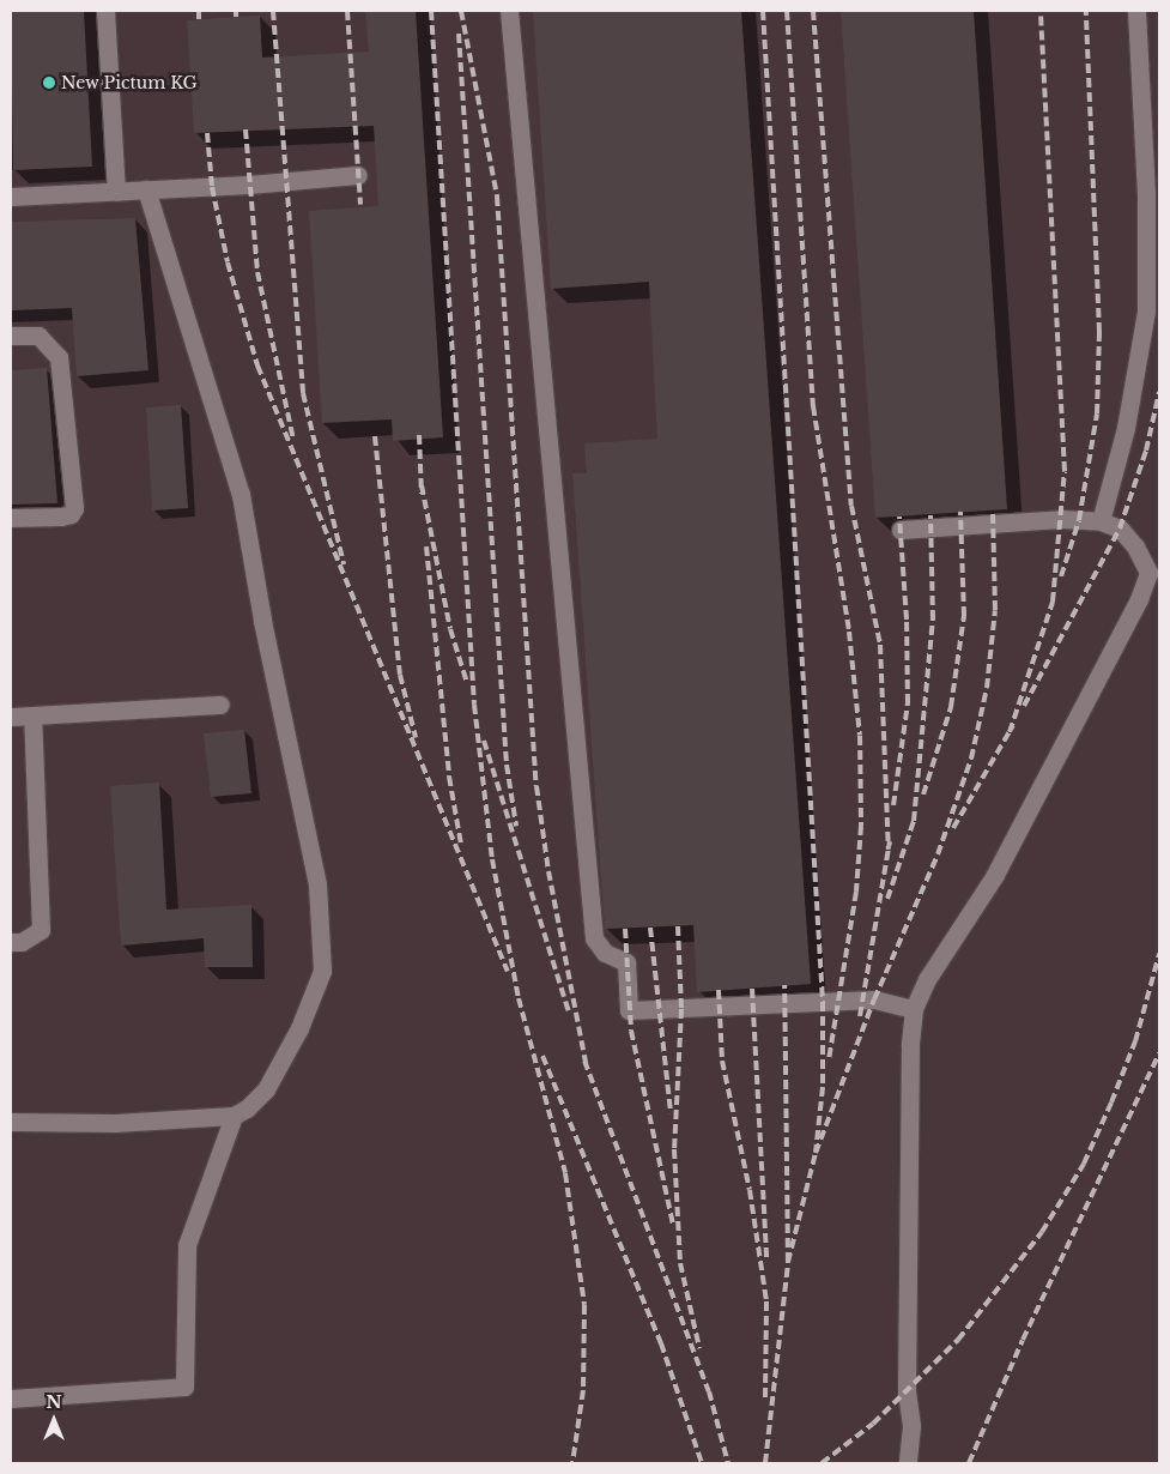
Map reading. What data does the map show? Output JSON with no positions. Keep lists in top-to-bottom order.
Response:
{
  "places": ["New Pictum KG"],
  "north": "top"
}
